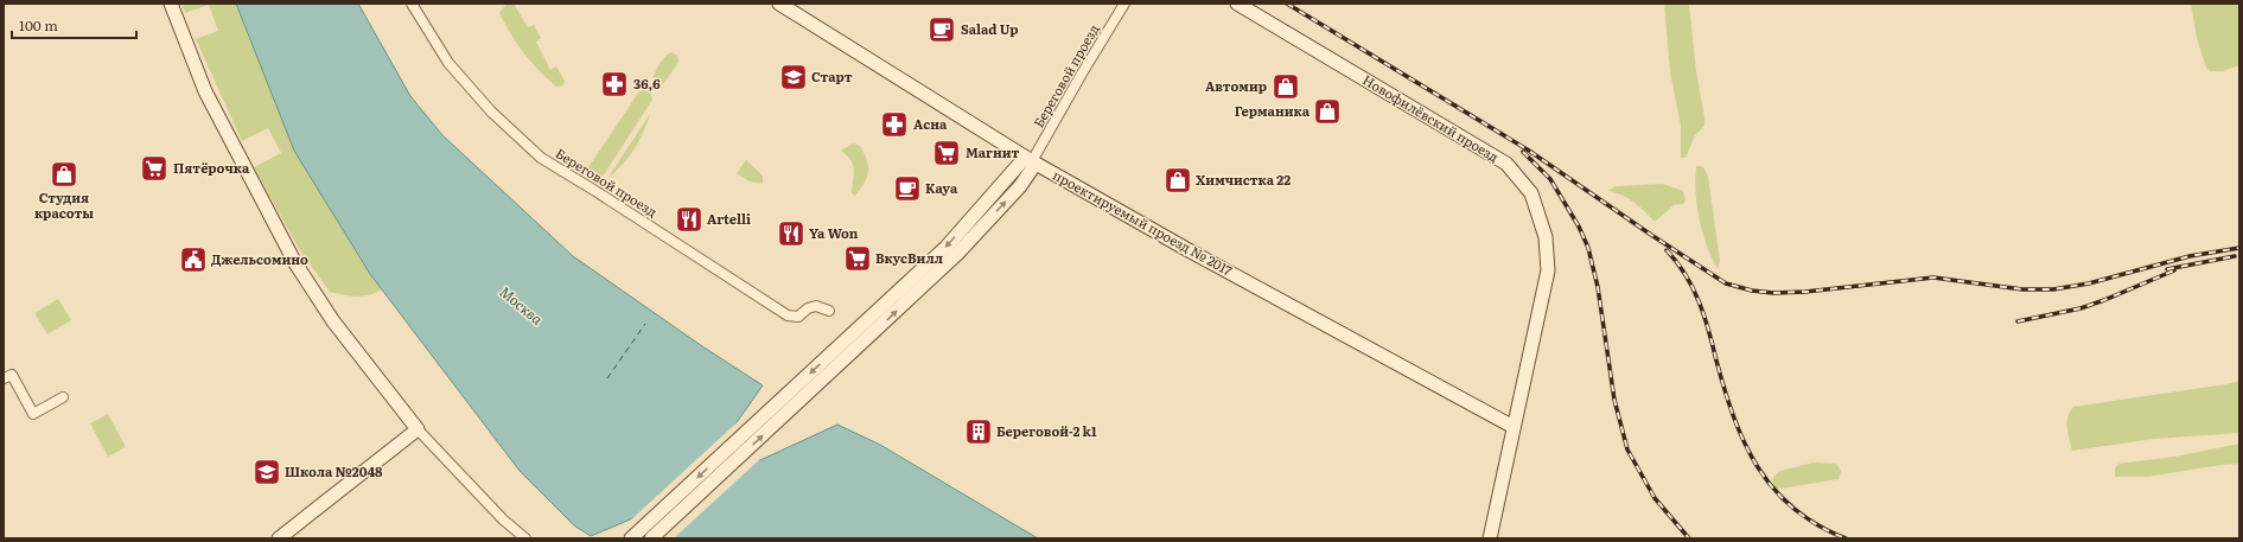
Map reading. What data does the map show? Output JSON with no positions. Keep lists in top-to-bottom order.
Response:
{
  "streets": {
    "street": ["Береговой проезд", "Новофилёвский проезд", "проектируемый проезд № 2017"]
  },
  "crossings": [
    ["Береговой проезд", "проектируемый проезд № 2017"],
    ["Новофилёвский проезд", "проектируемый проезд № 2017"]
  ],
  "water": ["Москва"],
  "places": {
    "cafe": ["Salad Up", "Kaya"],
    "school or university": ["Старт", "Школа №2048"],
    "pharmacy": ["36,6", "Асна"],
    "shop": [
      "Автомир",
      "Германика",
      "Студия красоты",
      "Химчистка 22"
    ],
    "supermarket": ["Магнит", "Пятёрочка", "ВкусВилл"],
    "restaurant": ["Artelli", "Ya Won"],
    "public building": ["Джельсомино"],
    "building": ["Береговой-2 k1"]
  },
  "scale_bar": "100 m"
}
